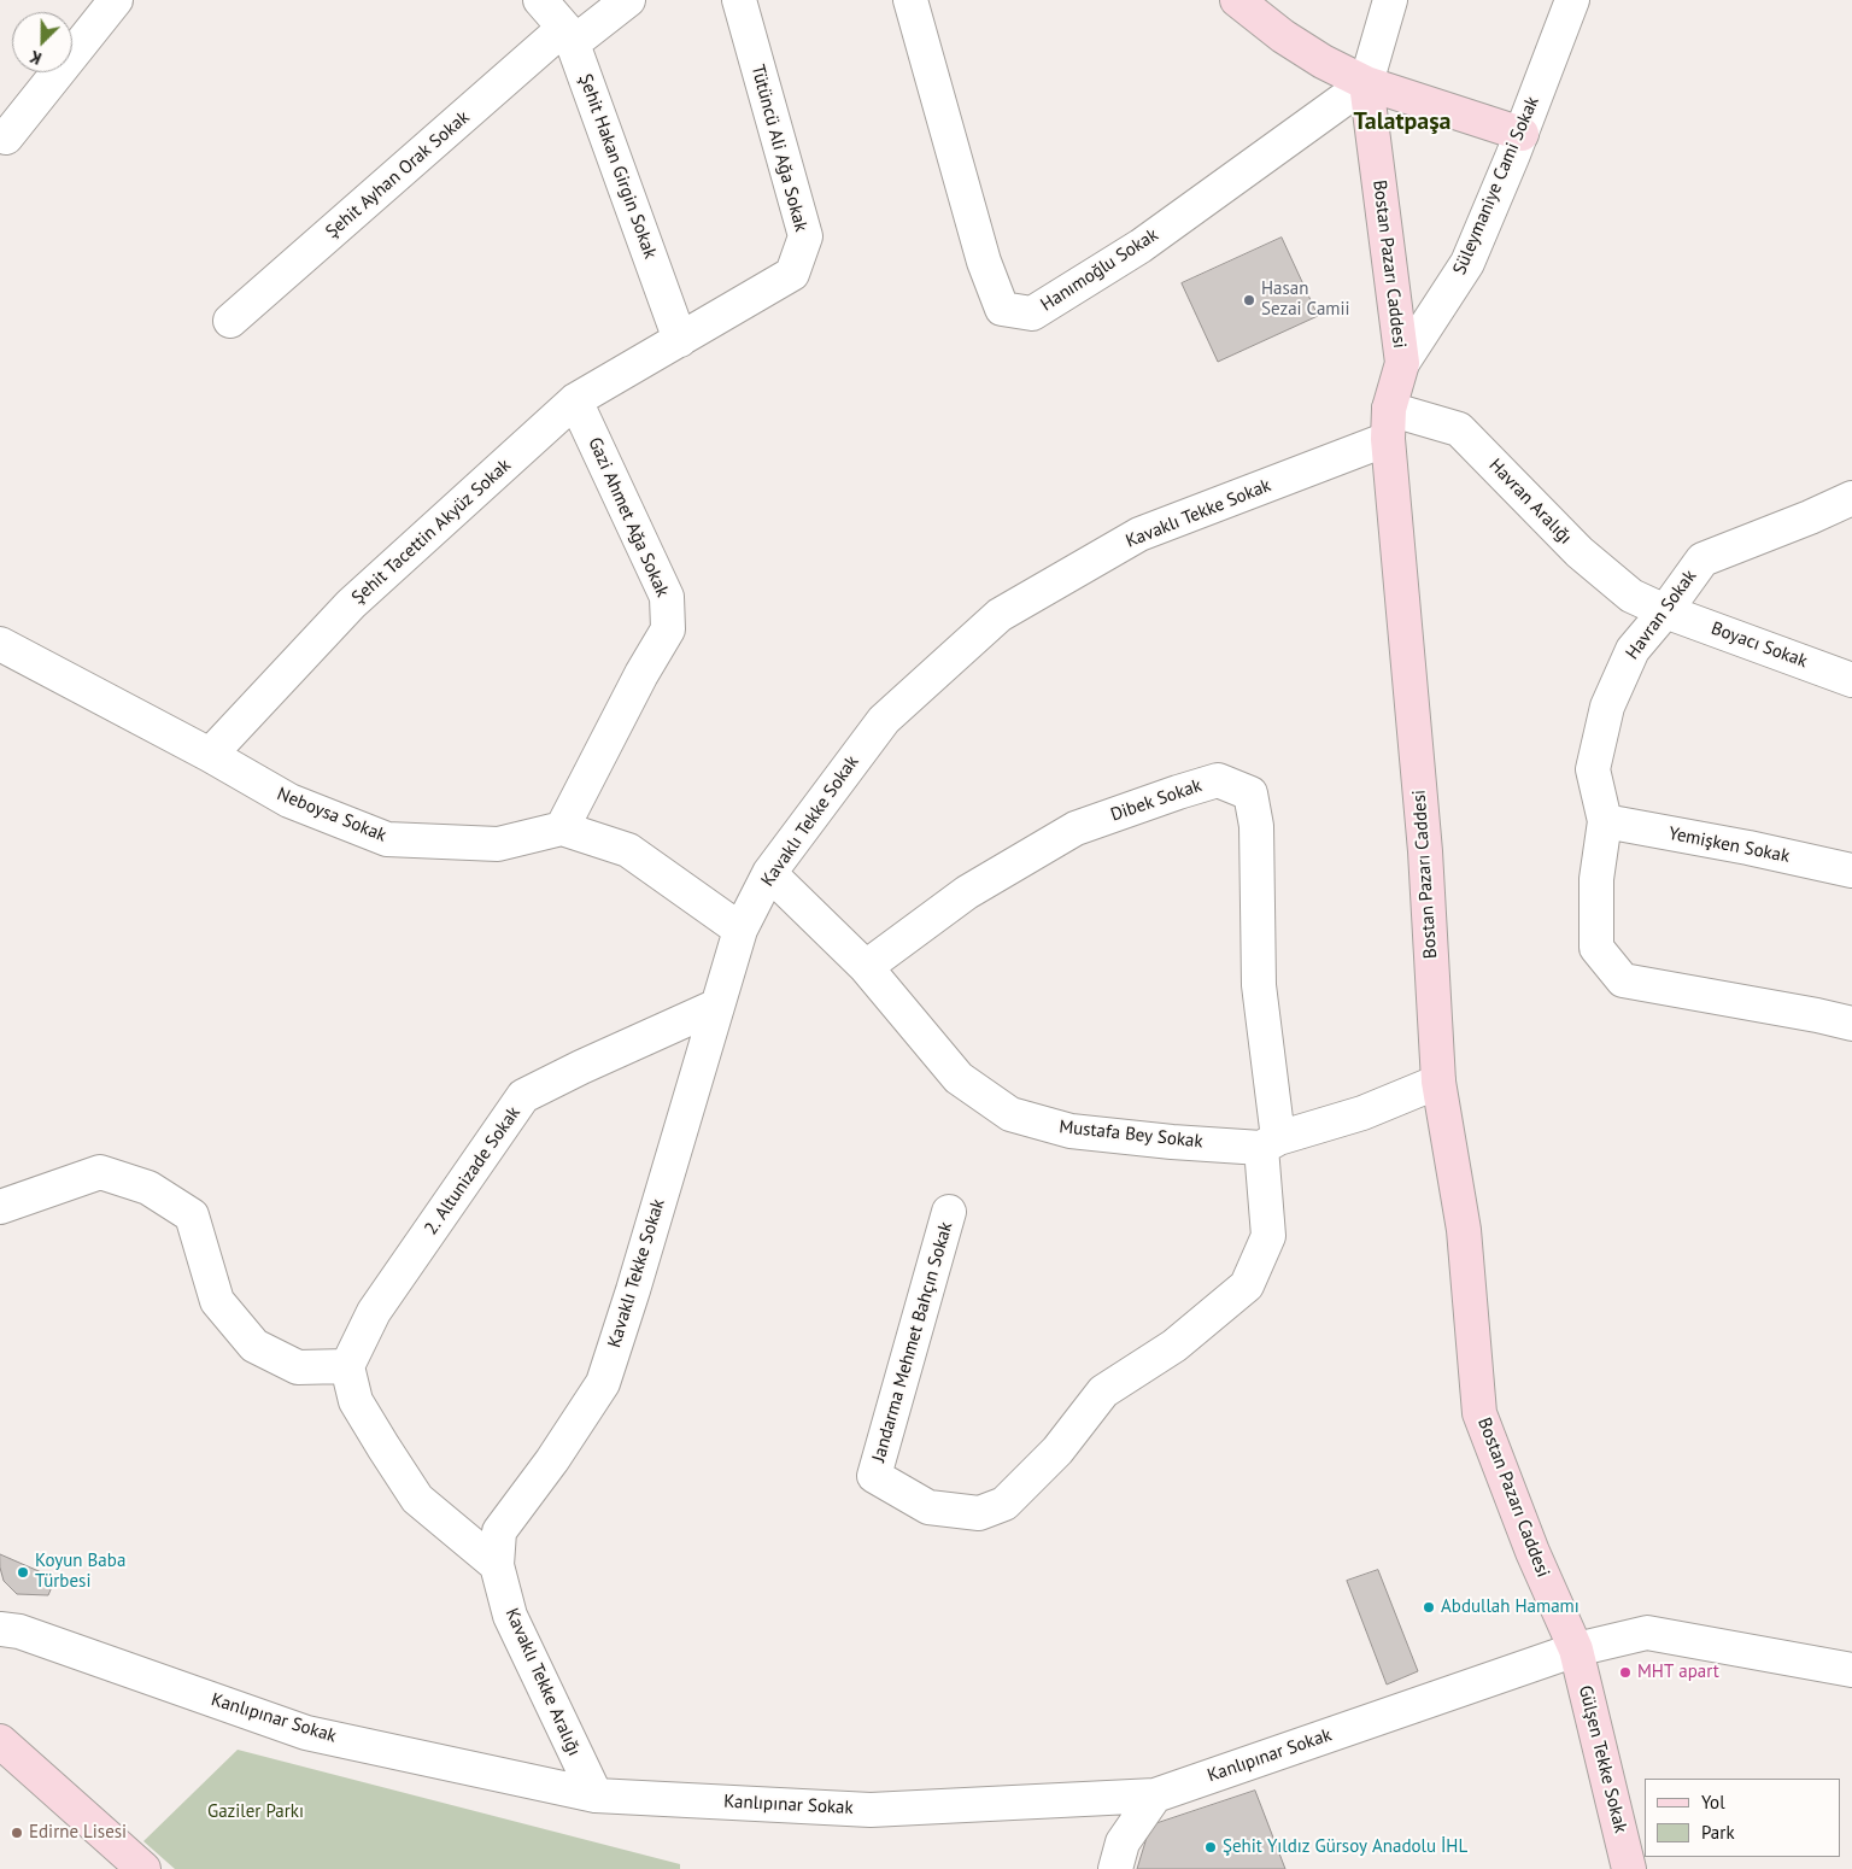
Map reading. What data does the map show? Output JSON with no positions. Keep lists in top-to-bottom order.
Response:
{
  "streets": {
    "street": [
      "Tütüncü Ali Ağa Sokak",
      "Şehit Hakan Girgin Sokak",
      "Şehit Ayhan Orak Sokak",
      "Süleymaniye Cami Sokak",
      "Bostan Pazarı Caddesi",
      "Hanımoğlu Sokak",
      "Havran Aralığı",
      "Kavaklı Tekke Sokak",
      "Gazi Ahmet Ağa Sokak",
      "Şehit Tacettin Akyüz Sokak",
      "Havran Sokak",
      "Boyacı Sokak",
      "Dibek Sokak",
      "Neboysa Sokak",
      "Yemişken Sokak",
      "Mustafa Bey Sokak",
      "2. Altunizade Sokak",
      "Jandarma Mehmet Bahçın Sokak",
      "Kavaklı Tekke Aralığı",
      "Kanlıpınar Sokak",
      "Gülşen Tekke Sokak"
    ]
  },
  "crossings": [
    ["Tütüncü Ali Ağa Sokak", "Şehit Hakan Girgin Sokak"],
    ["Tütüncü Ali Ağa Sokak", "Şehit Tacettin Akyüz Sokak"],
    ["Şehit Hakan Girgin Sokak", "Şehit Ayhan Orak Sokak"],
    ["Şehit Hakan Girgin Sokak", "Şehit Tacettin Akyüz Sokak"],
    ["Süleymaniye Cami Sokak", "Bostan Pazarı Caddesi"],
    ["Bostan Pazarı Caddesi", "Hanımoğlu Sokak"],
    ["Bostan Pazarı Caddesi", "Havran Aralığı"],
    ["Bostan Pazarı Caddesi", "Kavaklı Tekke Sokak"],
    ["Bostan Pazarı Caddesi", "Mustafa Bey Sokak"],
    ["Bostan Pazarı Caddesi", "Kanlıpınar Sokak"],
    ["Bostan Pazarı Caddesi", "Gülşen Tekke Sokak"],
    ["Havran Aralığı", "Kavaklı Tekke Sokak"],
    ["Havran Aralığı", "Havran Sokak"],
    ["Havran Aralığı", "Boyacı Sokak"],
    ["Kavaklı Tekke Sokak", "Mustafa Bey Sokak"],
    ["Kavaklı Tekke Sokak", "2. Altunizade Sokak"],
    ["Kavaklı Tekke Sokak", "Kavaklı Tekke Aralığı"],
    ["Gazi Ahmet Ağa Sokak", "Şehit Tacettin Akyüz Sokak"],
    ["Gazi Ahmet Ağa Sokak", "Neboysa Sokak"],
    ["Şehit Tacettin Akyüz Sokak", "Neboysa Sokak"],
    ["Havran Sokak", "Boyacı Sokak"],
    ["Havran Sokak", "Yemişken Sokak"],
    ["Dibek Sokak", "Mustafa Bey Sokak"],
    ["Dibek Sokak", "Jandarma Mehmet Bahçın Sokak"],
    ["Mustafa Bey Sokak", "Jandarma Mehmet Bahçın Sokak"],
    ["Kavaklı Tekke Aralığı", "Kanlıpınar Sokak"],
    ["Kanlıpınar Sokak", "Gülşen Tekke Sokak"]
  ],
  "districts": ["Talatpaşa"],
  "parks": ["Gaziler Parkı"],
  "places": [
    "Hasan Sezai Camii",
    "Koyun Baba Türbesi",
    "Abdullah Hamamı",
    "MHT apart",
    "Edirne Lisesi",
    "Şehit Yıldız Gürsoy Anadolu İHL"
  ],
  "legend": ["Yol", "Park"],
  "north": "bottom left"
}
